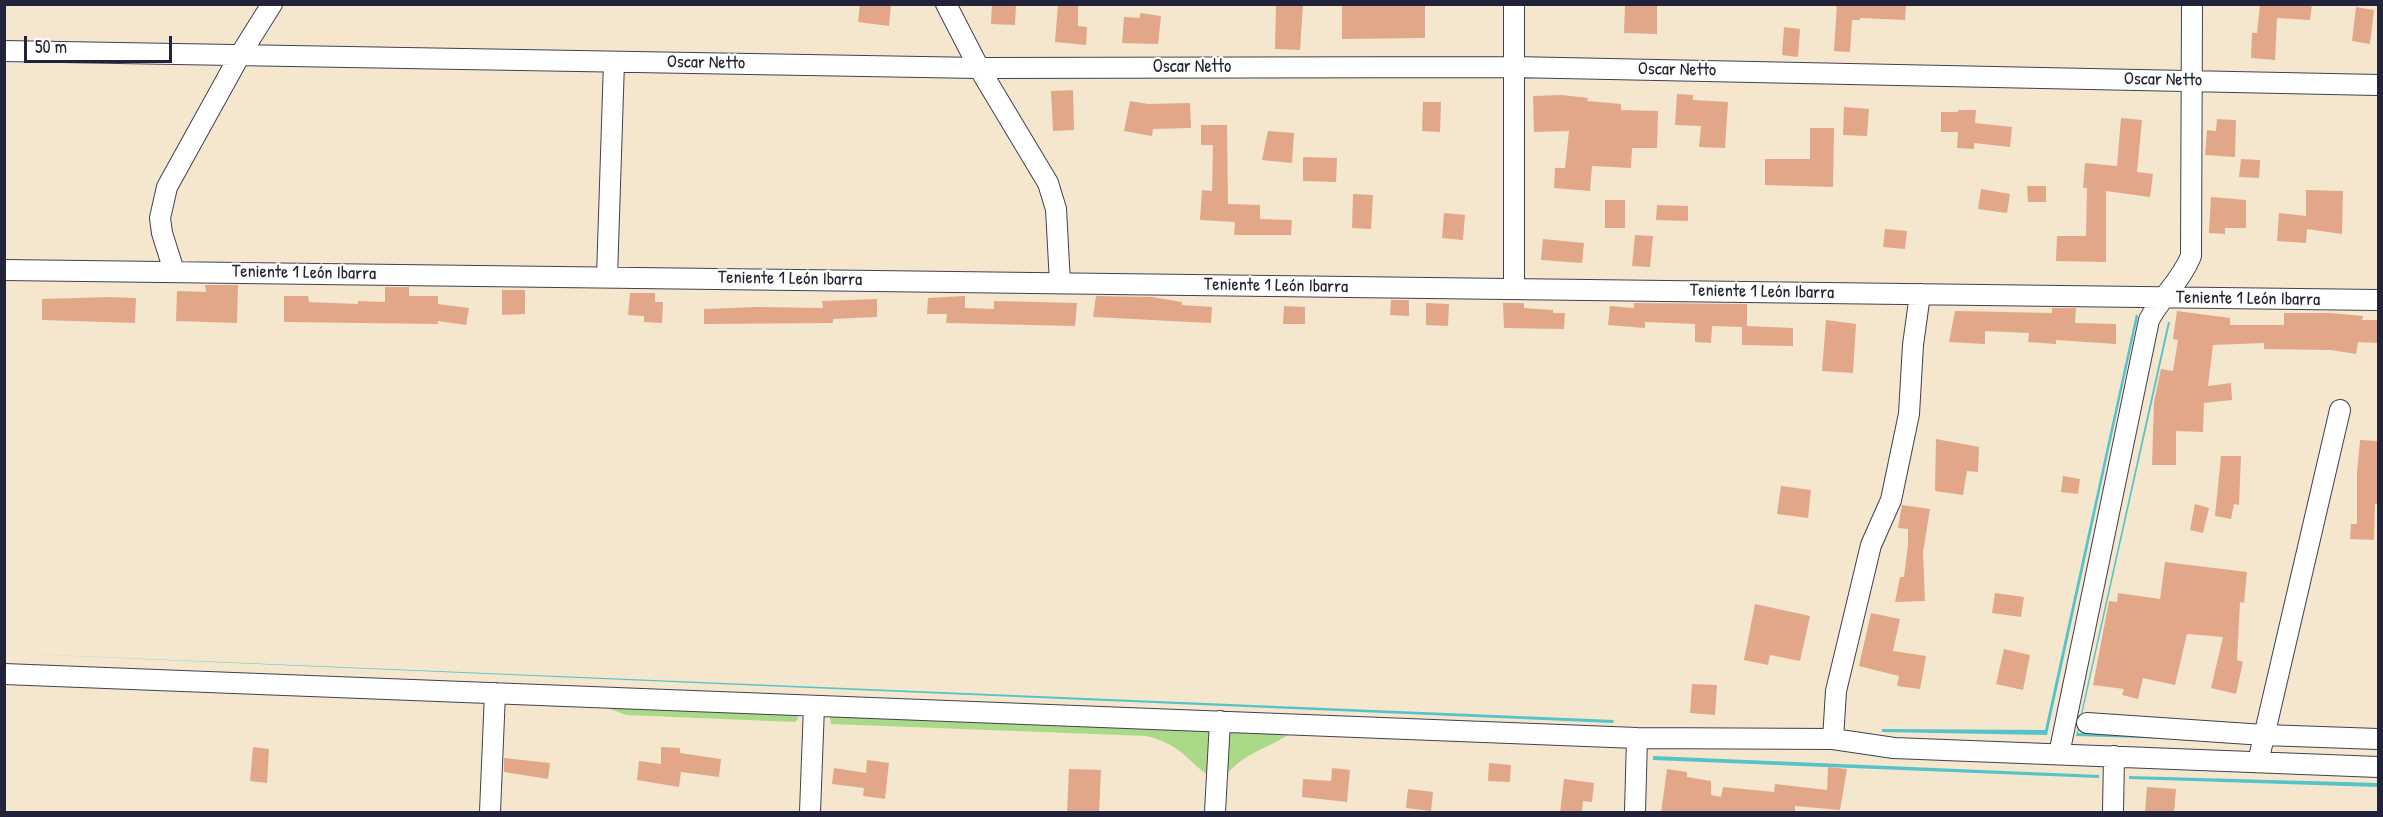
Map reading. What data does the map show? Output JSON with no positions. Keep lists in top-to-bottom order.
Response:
{
  "streets": {
    "street": ["Oscar Netto", "Teniente 1 León Ibarra"]
  },
  "scale_bar": "50 m"
}
